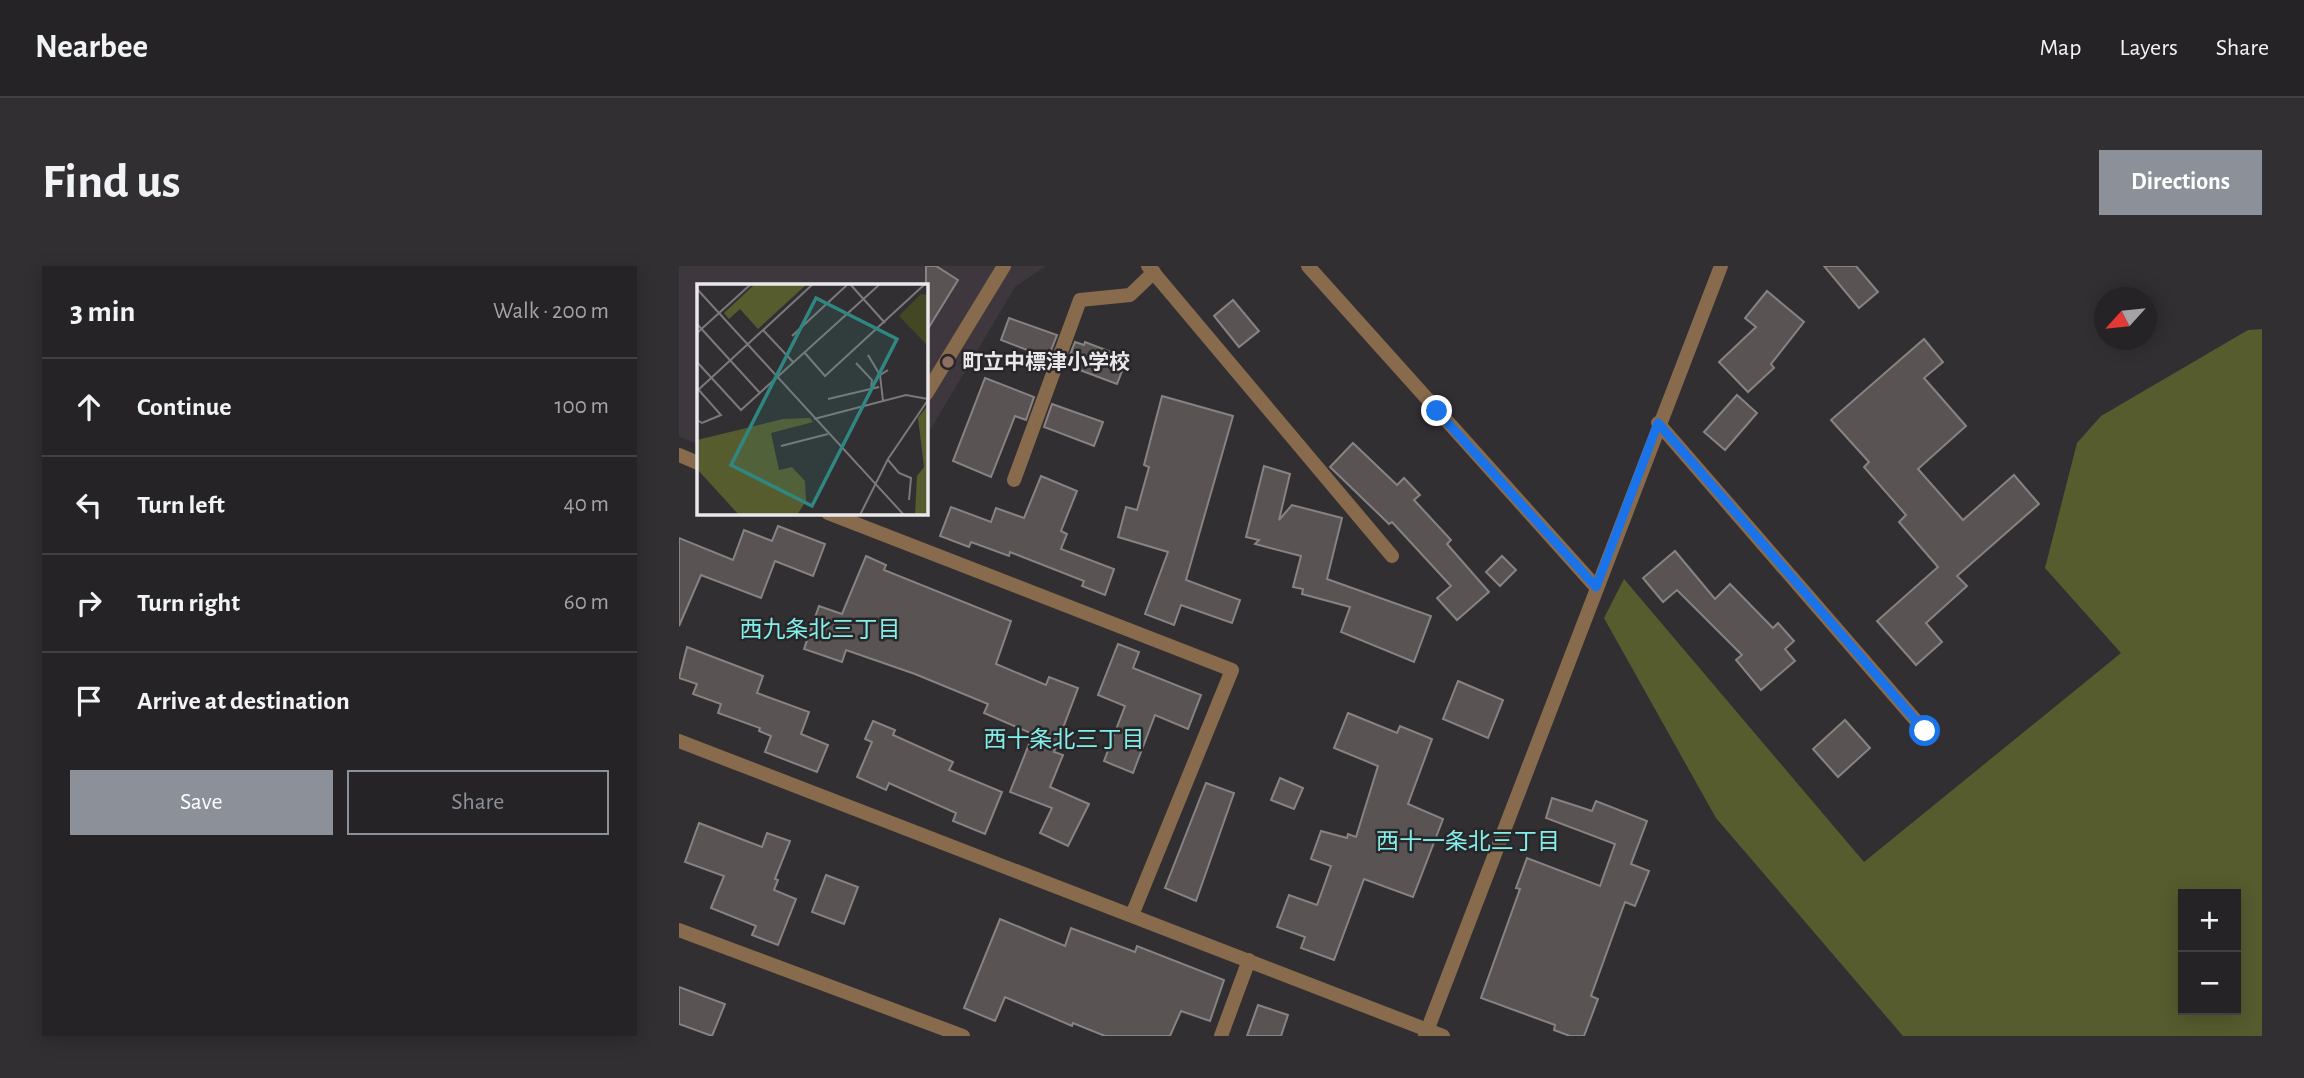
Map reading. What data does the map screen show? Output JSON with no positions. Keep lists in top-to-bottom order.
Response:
{
  "districts": ["西九条北三丁目", "西十条北三丁目", "西十一条北三丁目"],
  "places": ["町立中標津小学校"],
  "north": "bottom left",
  "page": {
    "header": "Nearbee",
    "nav": ["Map", "Layers", "Share"],
    "buttons": [
      "Directions",
      ["Save", "Share"]
    ],
    "title": "Find us",
    "heading": ["3 min", "Walk · 200 m"],
    "list": [
      ["Continue", "100 m"],
      ["Turn left", "40 m"],
      ["Turn right", "60 m"],
      "Arrive at destination"
    ],
    "map_buttons": ["+", "−"]
  }
}
